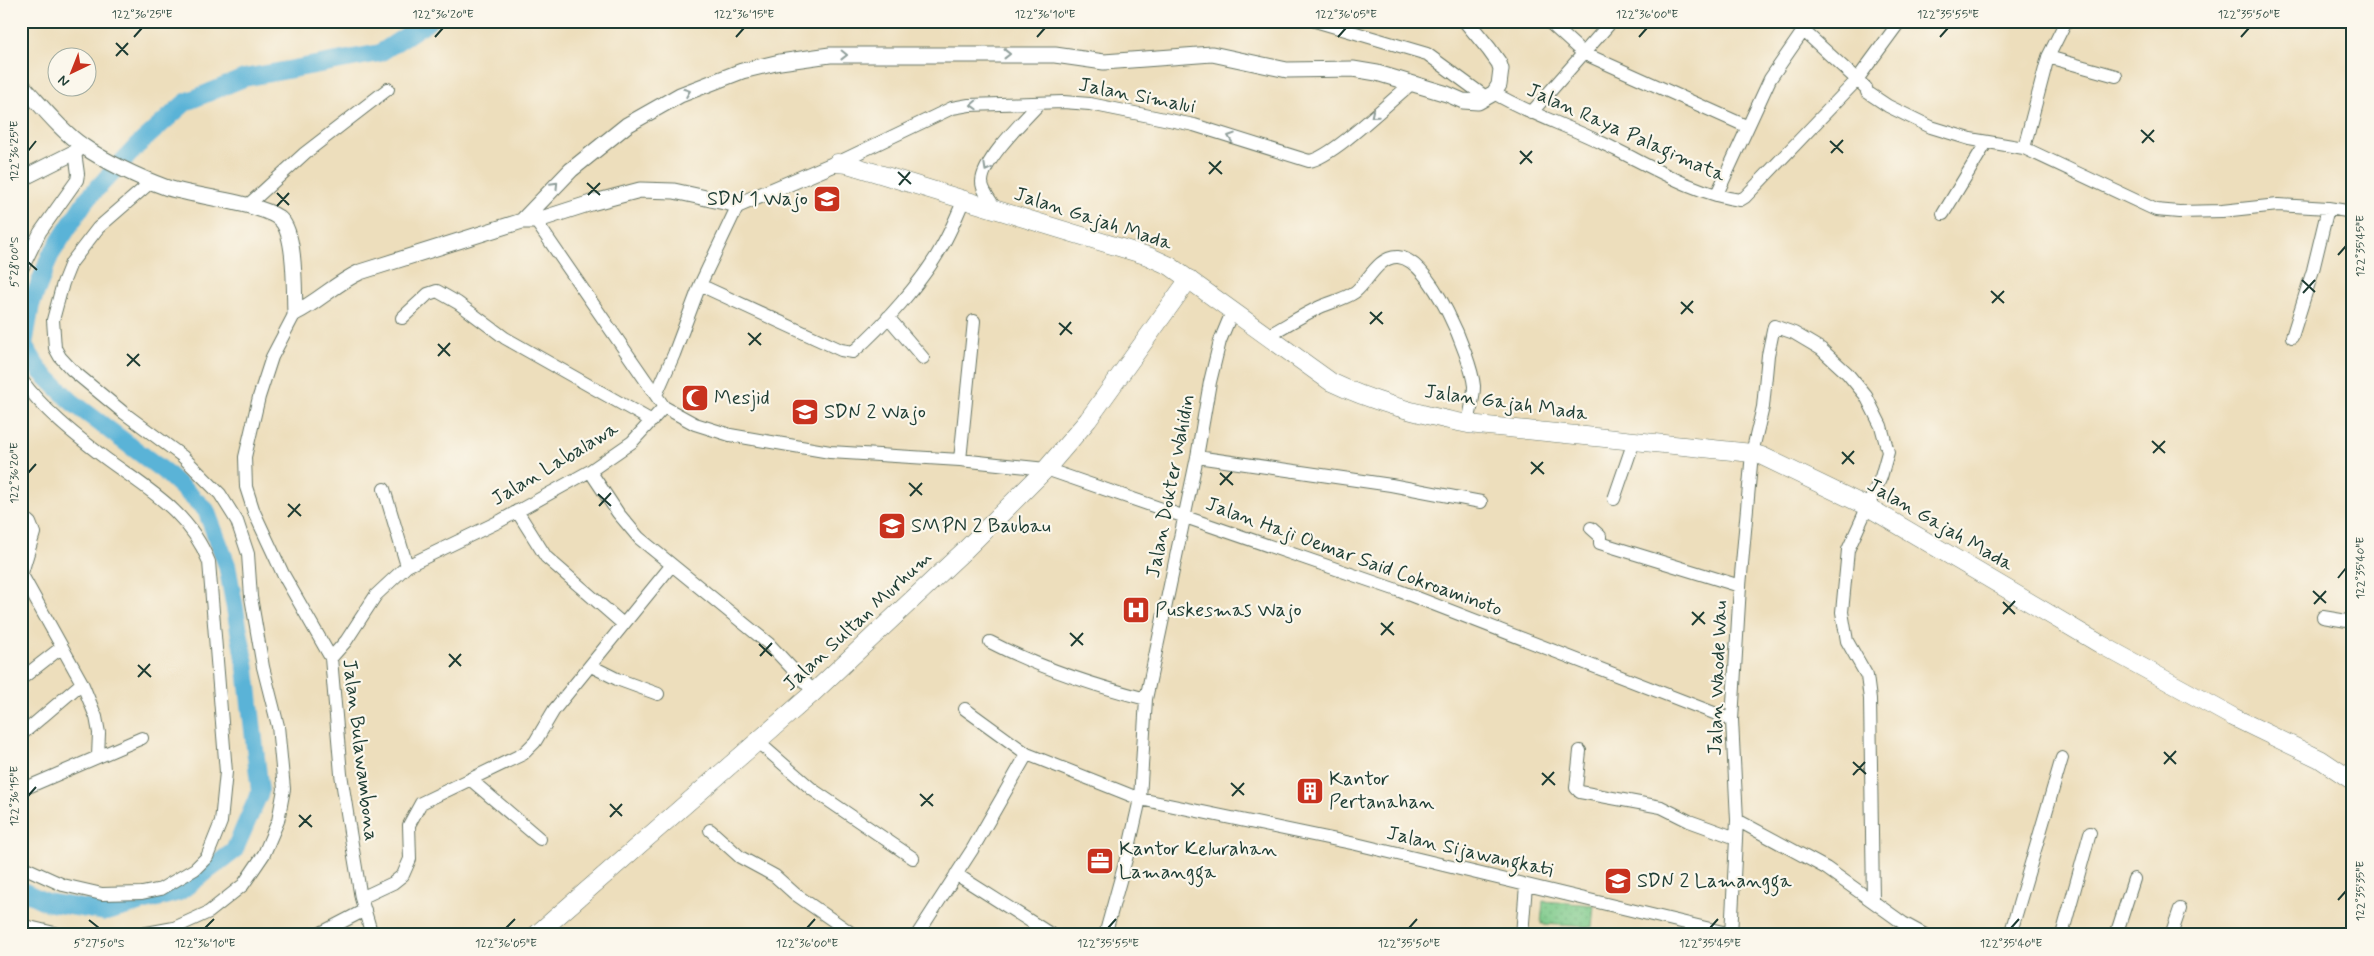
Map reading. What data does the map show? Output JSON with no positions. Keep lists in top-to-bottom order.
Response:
{
  "streets": {
    "highway": ["Jalan Gajah Mada", "Jalan Sultan Murhum"],
    "street": [
      "Jalan Simalui",
      "Jalan Raya Palagimata",
      "Jalan Labalawa",
      "Jalan Dokter Wahidin",
      "Jalan Haji Oemar Said Cokroaminoto",
      "Jalan Waode Wau",
      "Jalan Bulawambona",
      "Jalan Sijawangkati"
    ]
  },
  "crossings": [
    ["Jalan Simalui", "Jalan Gajah Mada"],
    ["Jalan Gajah Mada", "Jalan Dokter Wahidin"],
    ["Jalan Gajah Mada", "Jalan Sultan Murhum"],
    ["Jalan Gajah Mada", "Jalan Waode Wau"],
    ["Jalan Labalawa", "Jalan Haji Oemar Said Cokroaminoto"],
    ["Jalan Labalawa", "Jalan Bulawambona"],
    ["Jalan Dokter Wahidin", "Jalan Haji Oemar Said Cokroaminoto"],
    ["Jalan Dokter Wahidin", "Jalan Sijawangkati"],
    ["Jalan Haji Oemar Said Cokroaminoto", "Jalan Sultan Murhum"],
    ["Jalan Haji Oemar Said Cokroaminoto", "Jalan Waode Wau"],
    ["Jalan Waode Wau", "Jalan Sijawangkati"]
  ],
  "one_way": ["Jalan Simalui"],
  "places": {
    "school or university": [
      "SDN 1 Wajo",
      "SDN 2 Wajo",
      "SMPN 2 Baubau",
      "SDN 2 Lamangga"
    ],
    "mosque": ["Mesjid"],
    "hospital": ["Puskesmas Wajo"],
    "building": ["Kantor Pertanahan"],
    "office": ["Kantor Kelurahan Lamangga"]
  },
  "north": "bottom left",
  "coordinates": [
    "122°36'25\"E",
    "122°36'20\"E",
    "122°36'15\"E",
    "122°36'10\"E",
    "122°36'05\"E",
    "122°36'00\"E",
    "122°35'55\"E",
    "122°35'50\"E",
    "122°35'45\"E",
    "5°28'00\"S",
    "122°35'40\"E",
    "122°35'35\"E",
    "5°27'50\"S"
  ]
}
